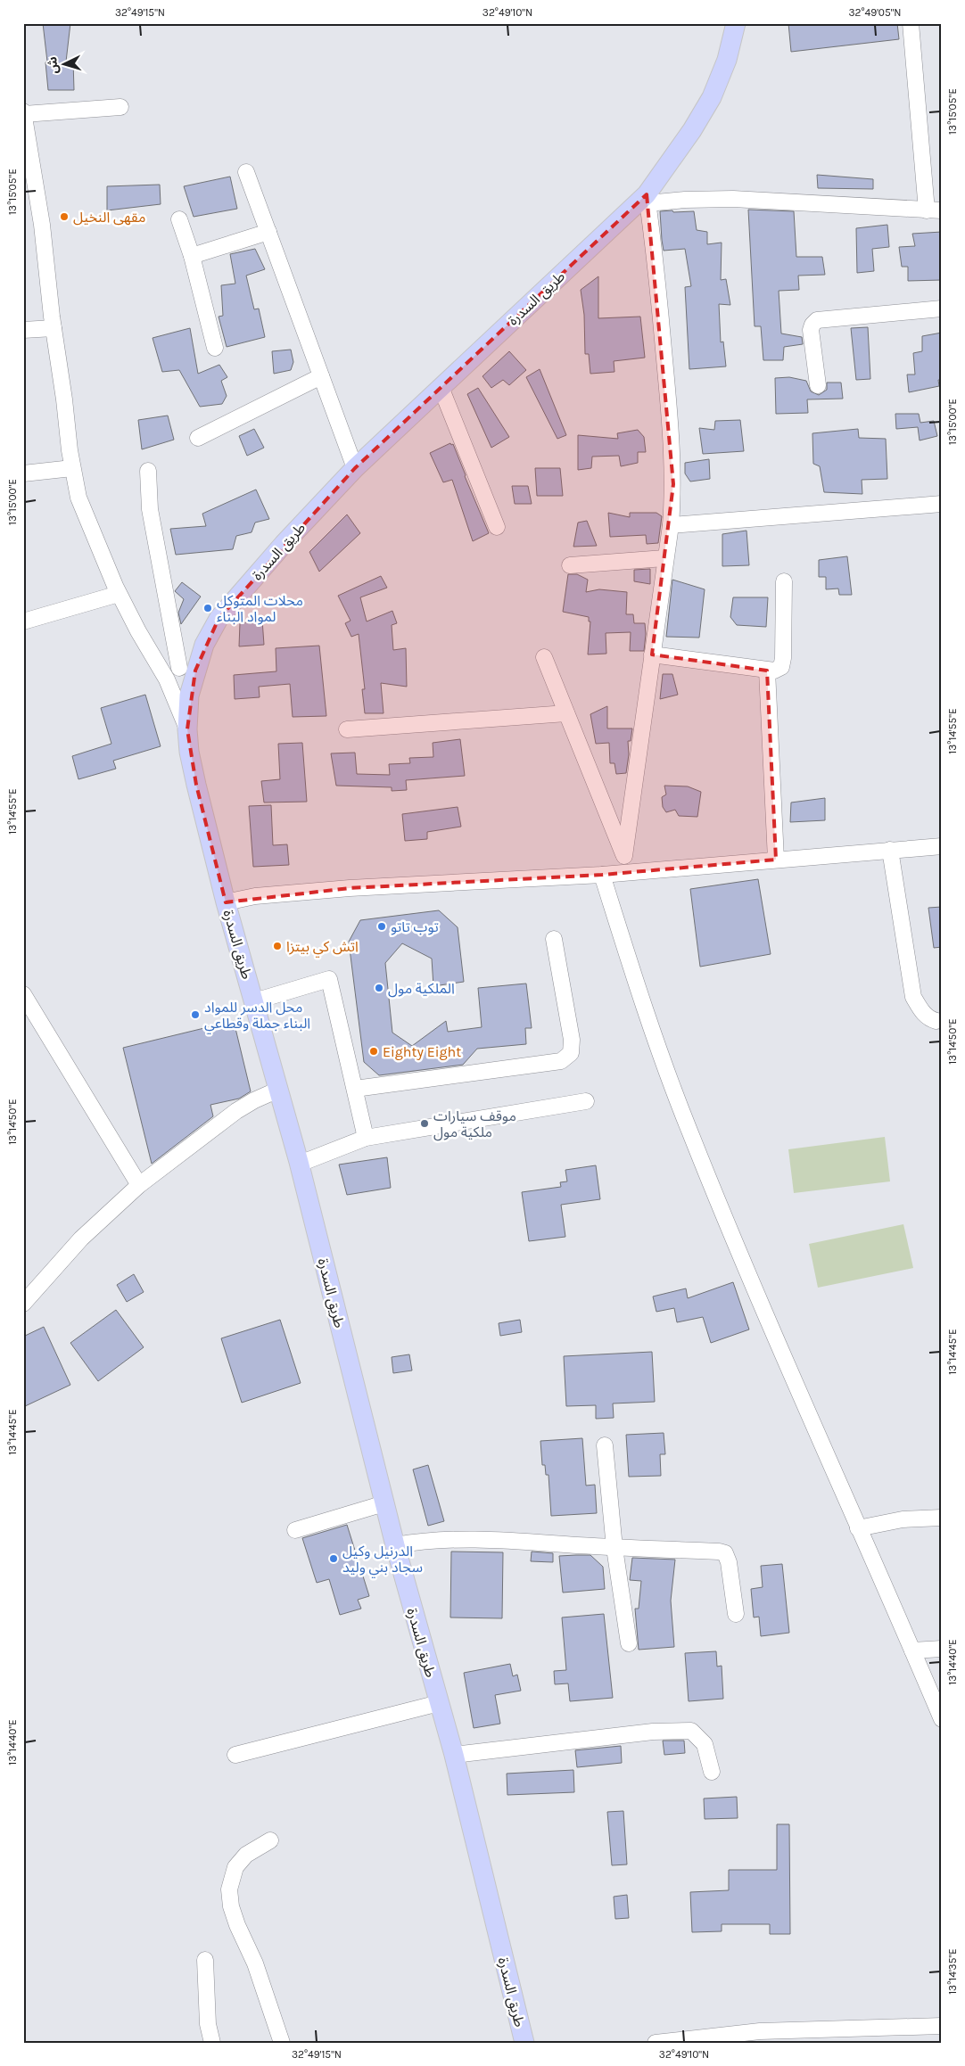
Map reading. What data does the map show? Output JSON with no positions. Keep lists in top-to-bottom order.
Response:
{
  "streets": {
    "main road": ["طريق السدرة"]
  },
  "places": [
    "مقهى النخيل",
    "محلات المتوكل لمواد البناء",
    "توب تاتو",
    "اتش كي بيتزا",
    "الملكية مول",
    "محل الدسر للمواد البناء جملة وقطاعي",
    "Eighty Eight",
    "موقف سيارات ملكية مول",
    "الدرنيل وكيل سجاد بني وليد"
  ],
  "north": "left",
  "coordinates": [
    "32°49'15\"N",
    "32°49'10\"N",
    "32°49'05\"N",
    "13°15'05\"E",
    "13°15'00\"E",
    "13°14'55\"E",
    "13°14'50\"E",
    "13°14'45\"E",
    "13°14'40\"E",
    "13°14'35\"E"
  ]
}
